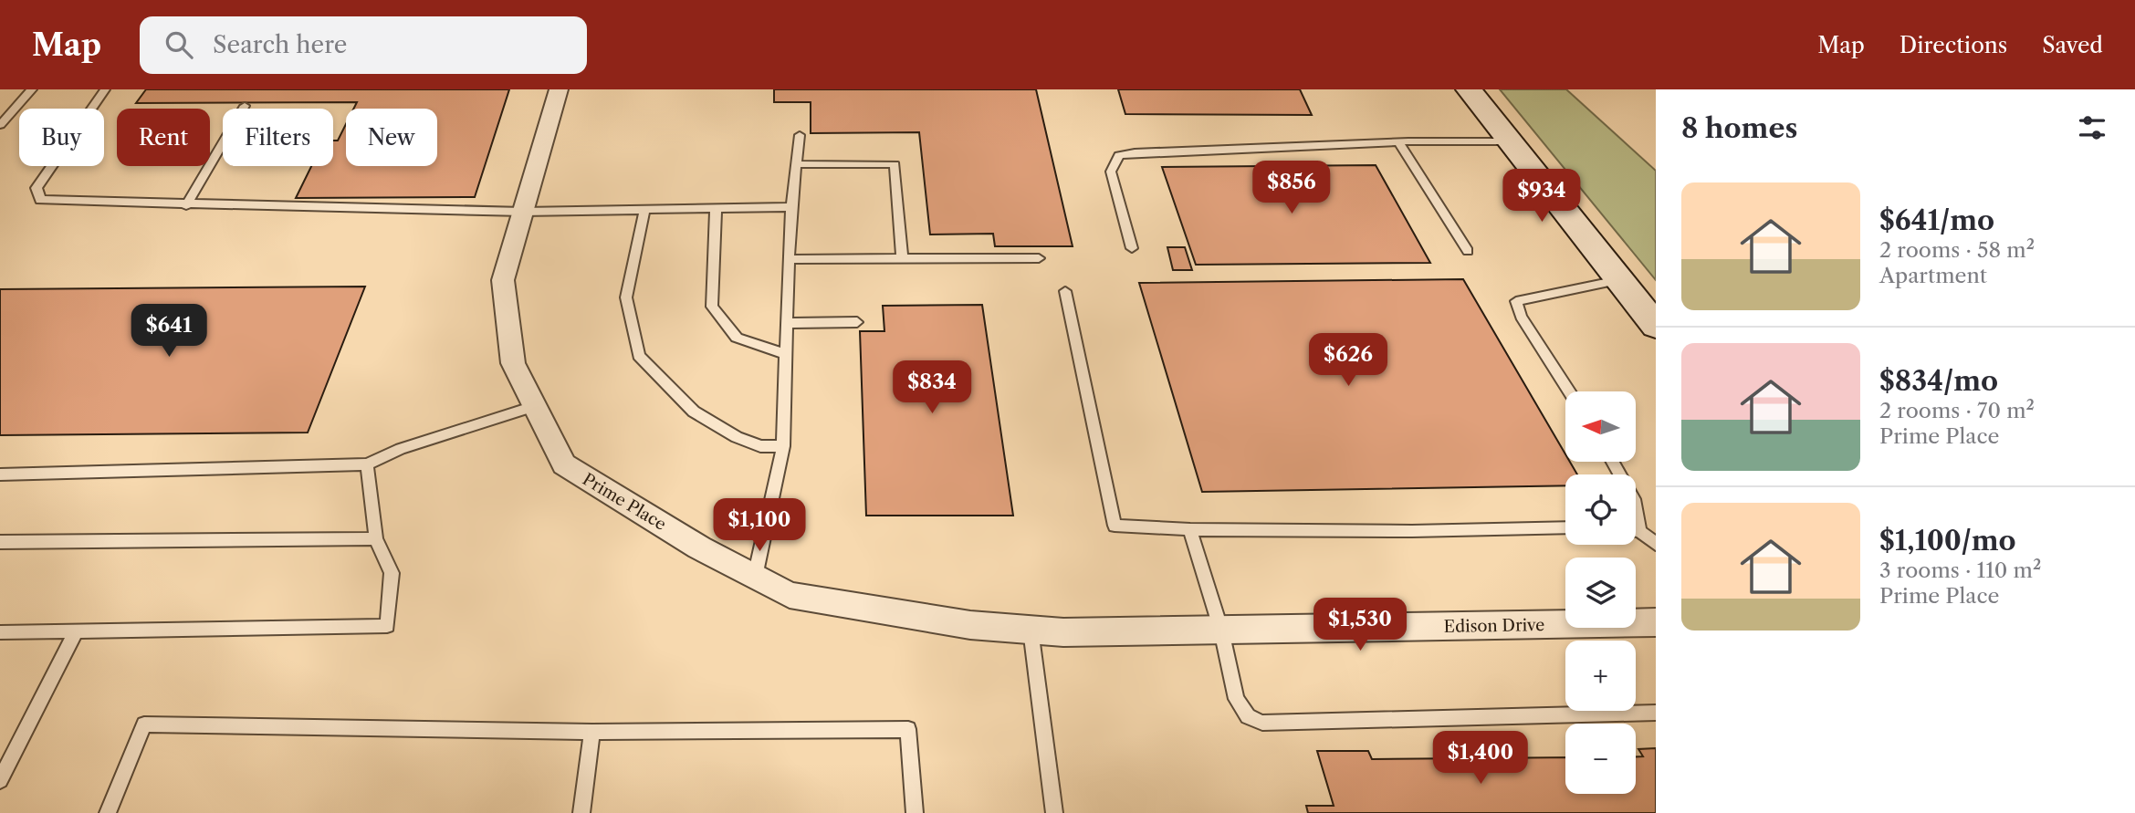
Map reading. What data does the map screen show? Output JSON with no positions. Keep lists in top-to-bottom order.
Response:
{
  "streets": {
    "street": ["Prime Place", "Edison Drive"]
  },
  "crossings": [
    ["Prime Place", "Edison Drive"]
  ],
  "north": "left",
  "page": {
    "header": "Map",
    "search": "Search here",
    "nav": ["Map", "Directions", "Saved"],
    "heading": "8 homes",
    "chip": [
      "Buy",
      "Rent",
      "Filters",
      "New"
    ],
    "price": [
      "$856",
      "$934",
      "$641",
      "$626",
      "$834",
      "$1,100",
      "$1,530",
      "$1,400"
    ],
    "list": [
      {
        "name": "$641/mo",
        "note": "2 rooms · 58 m² · Apartment"
      },
      {
        "name": "$834/mo",
        "note": "2 rooms · 70 m² · Prime Place"
      },
      {
        "name": "$1,100/mo",
        "note": "3 rooms · 110 m² · Prime Place"
      }
    ],
    "map_buttons": ["+", "−"]
  }
}
